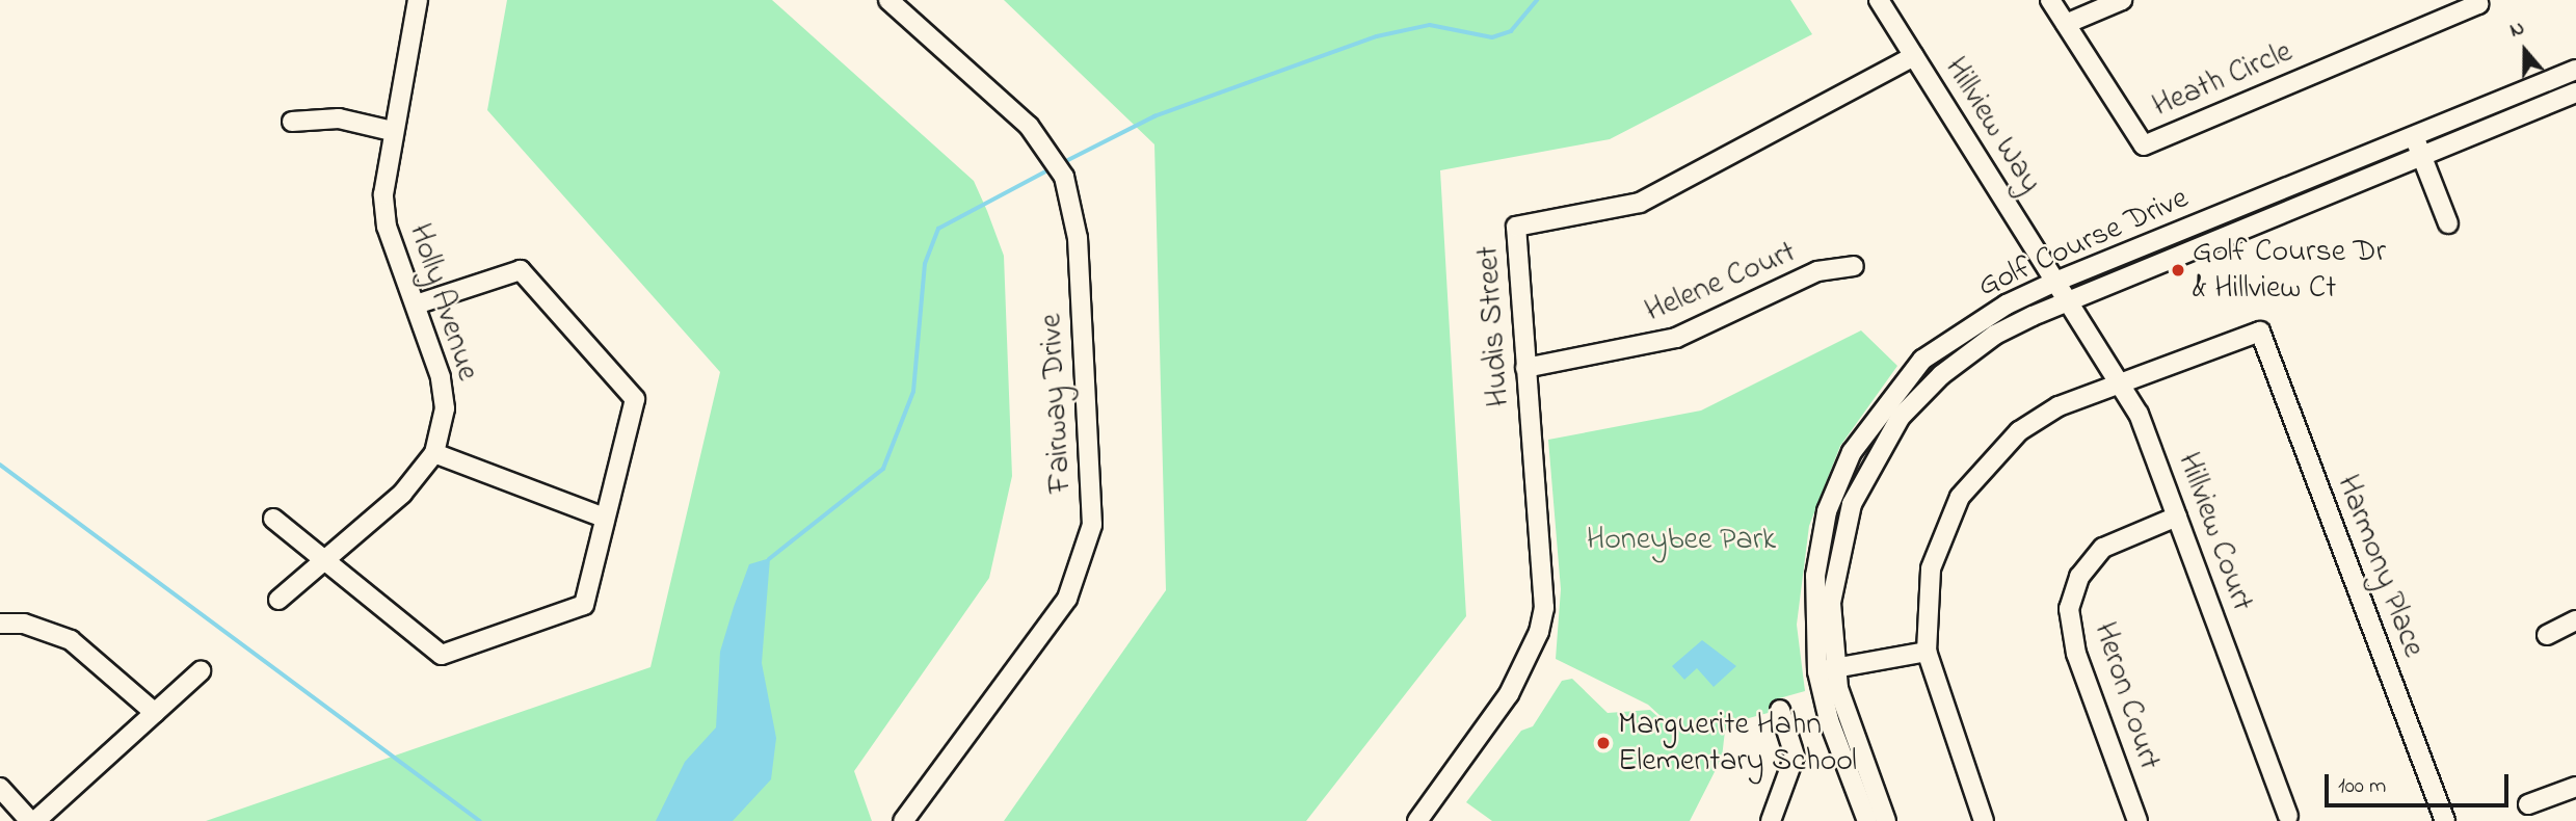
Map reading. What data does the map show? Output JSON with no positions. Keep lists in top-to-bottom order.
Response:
{
  "streets": {
    "street": [
      "Heath Circle",
      "Hillview Way",
      "Golf Course Drive",
      "Helene Court",
      "Holly Avenue",
      "Hudis Street",
      "Fairway Drive",
      "Hillview Court",
      "Harmony Place",
      "Heron Court"
    ]
  },
  "crossings": [
    ["Hillview Way", "Golf Course Drive"],
    ["Hillview Way", "Hudis Street"],
    ["Hillview Way", "Hillview Court"],
    ["Golf Course Drive", "Hillview Court"],
    ["Helene Court", "Hudis Street"],
    ["Hillview Court", "Harmony Place"],
    ["Hillview Court", "Heron Court"]
  ],
  "parks": ["Honeybee Park"],
  "places": ["Golf Course Dr & Hillview Ct", "Marguerite Hahn Elementary School"],
  "scale_bar": "100 m",
  "north": "top"
}
